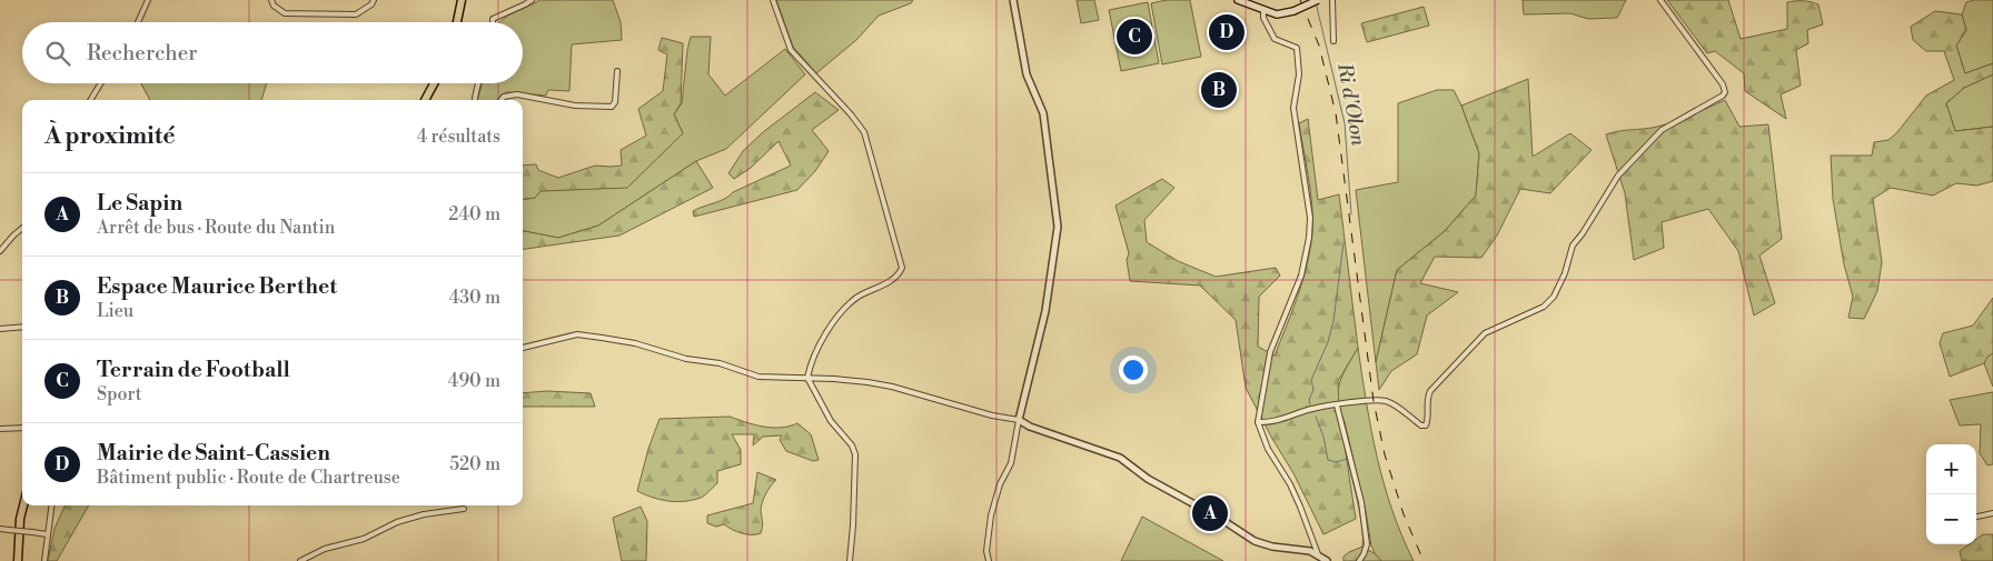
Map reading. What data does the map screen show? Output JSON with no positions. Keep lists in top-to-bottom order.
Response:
{
  "water": ["Ri d'Olon"],
  "page": {
    "pins": [
      "D",
      "C",
      "B",
      "A"
    ],
    "search": "Rechercher",
    "heading": ["À proximité", "4 résultats"],
    "list": [
      {
        "mark": "A",
        "name": "Le Sapin",
        "note": "Arrêt de bus · Route du Nantin",
        "value": "240 m"
      },
      {
        "mark": "B",
        "name": "Espace Maurice Berthet",
        "note": "Lieu",
        "value": "430 m"
      },
      {
        "mark": "C",
        "name": "Terrain de Football",
        "note": "Sport",
        "value": "490 m"
      },
      {
        "mark": "D",
        "name": "Mairie de Saint-Cassien",
        "note": "Bâtiment public · Route de Chartreuse",
        "value": "520 m"
      }
    ],
    "map_buttons": ["+", "−"]
  }
}
